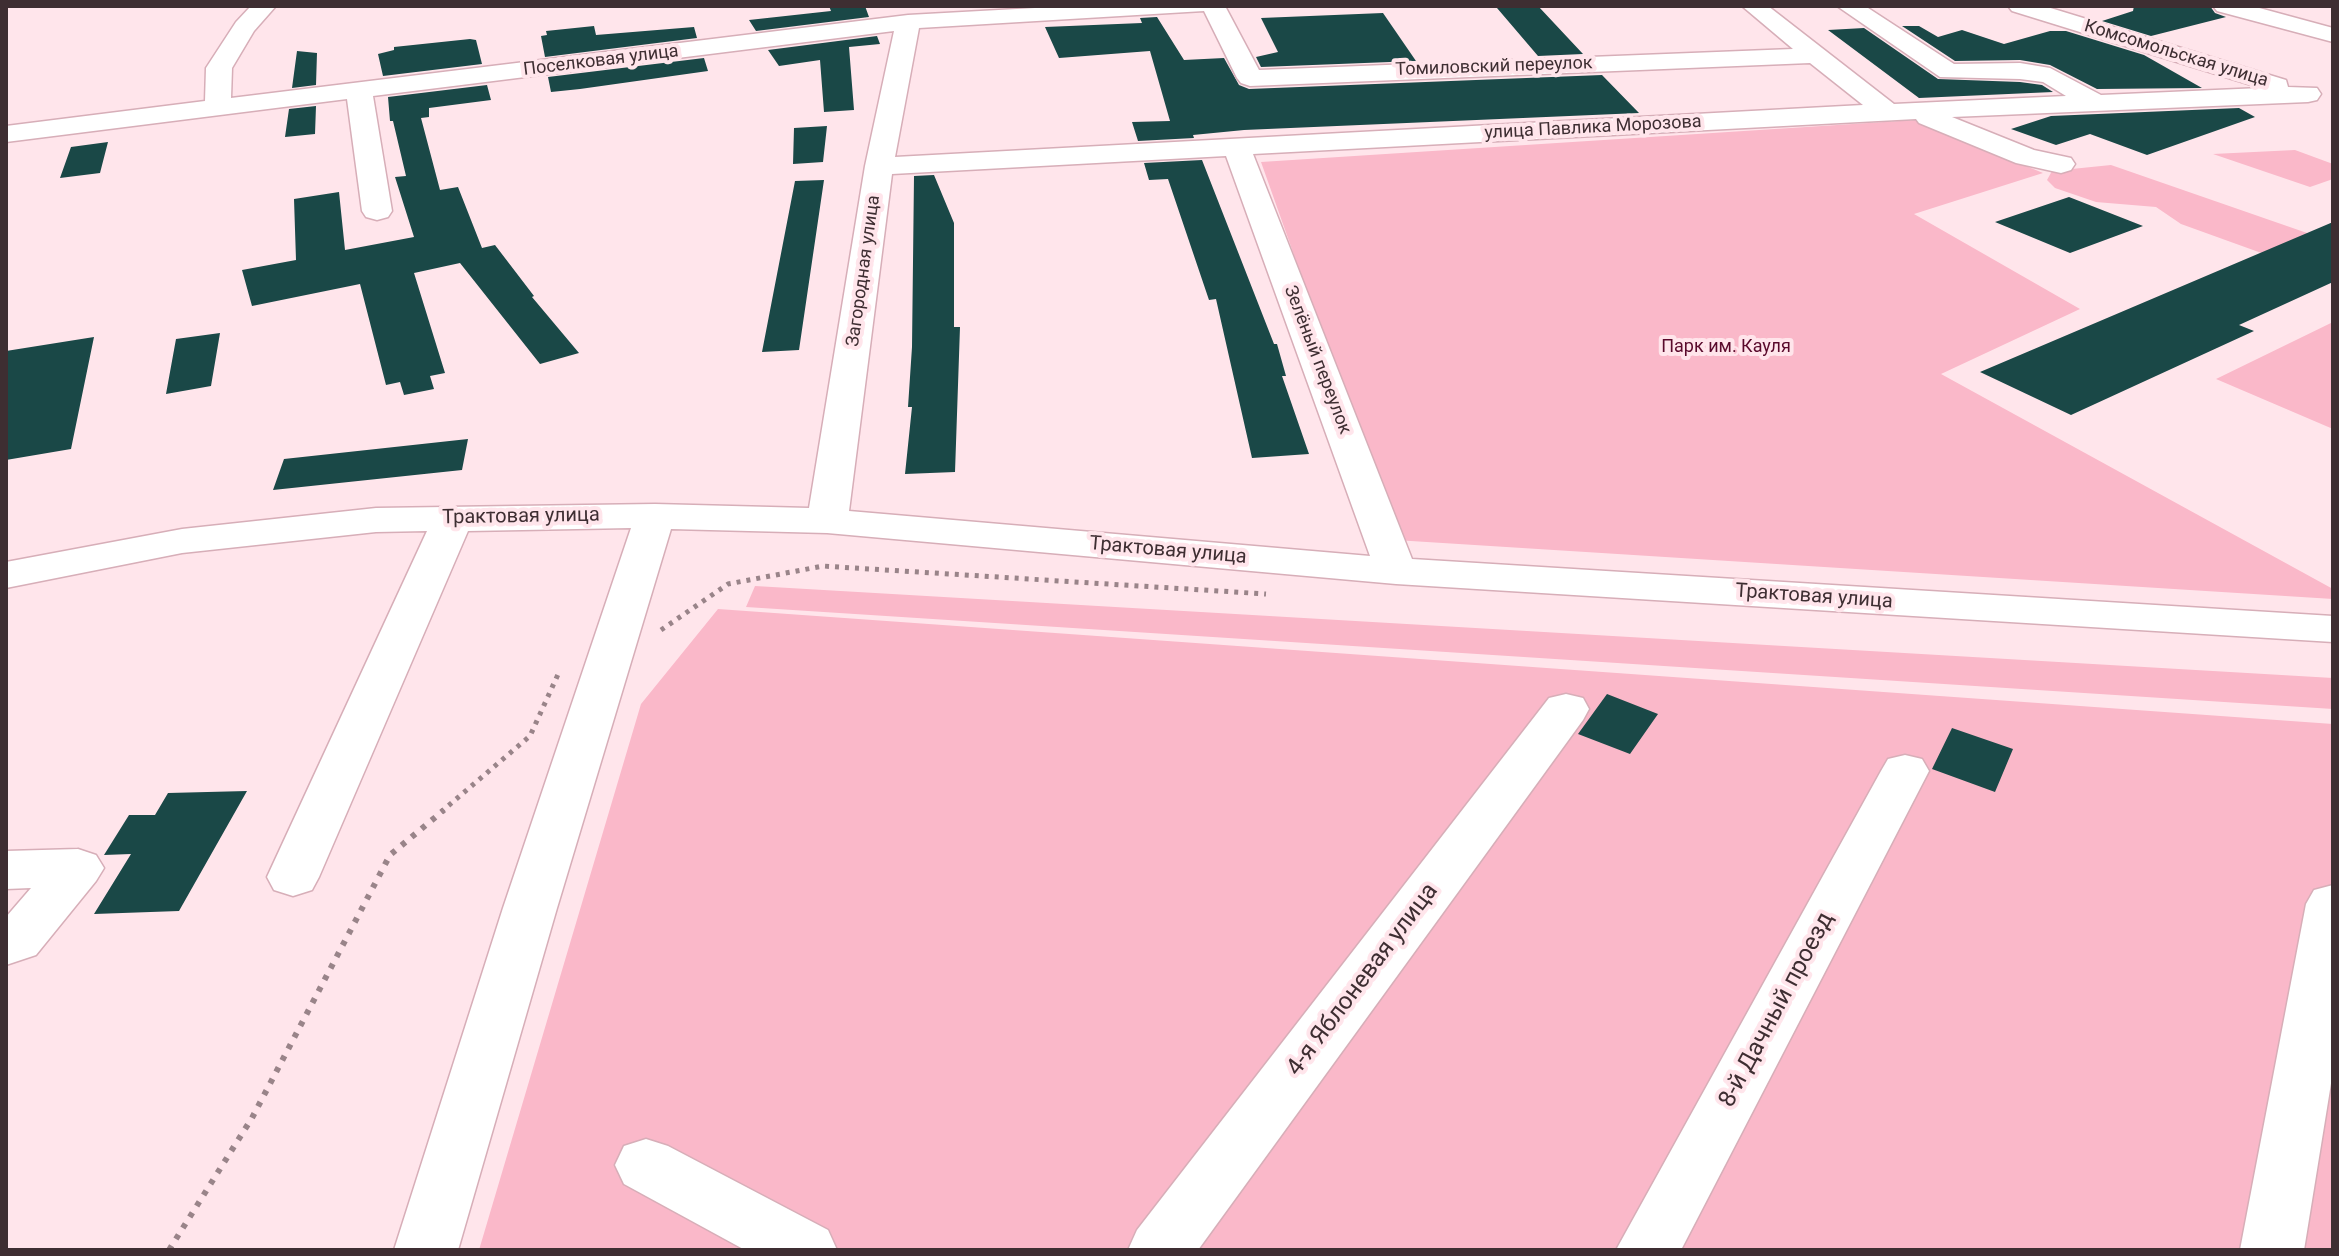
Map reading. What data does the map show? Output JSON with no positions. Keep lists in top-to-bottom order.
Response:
{
  "streets": {
    "street": [
      "Комсомольская улица",
      "Поселковая улица",
      "Томиловский переулок",
      "улица Павлика Морозова",
      "Загородная улица",
      "Зелёный переулок",
      "Трактовая улица",
      "4-я Яблоневая улица",
      "8-й Дачный проезд"
    ]
  },
  "crossings": [
    ["Комсомольская улица", "улица Павлика Морозова"],
    ["Поселковая улица", "Загородная улица"],
    ["улица Павлика Морозова", "Загородная улица"],
    ["улица Павлика Морозова", "Зелёный переулок"],
    ["Загородная улица", "Трактовая улица"],
    ["Зелёный переулок", "Трактовая улица"]
  ],
  "parks": ["Парк им. Кауля"]
}
